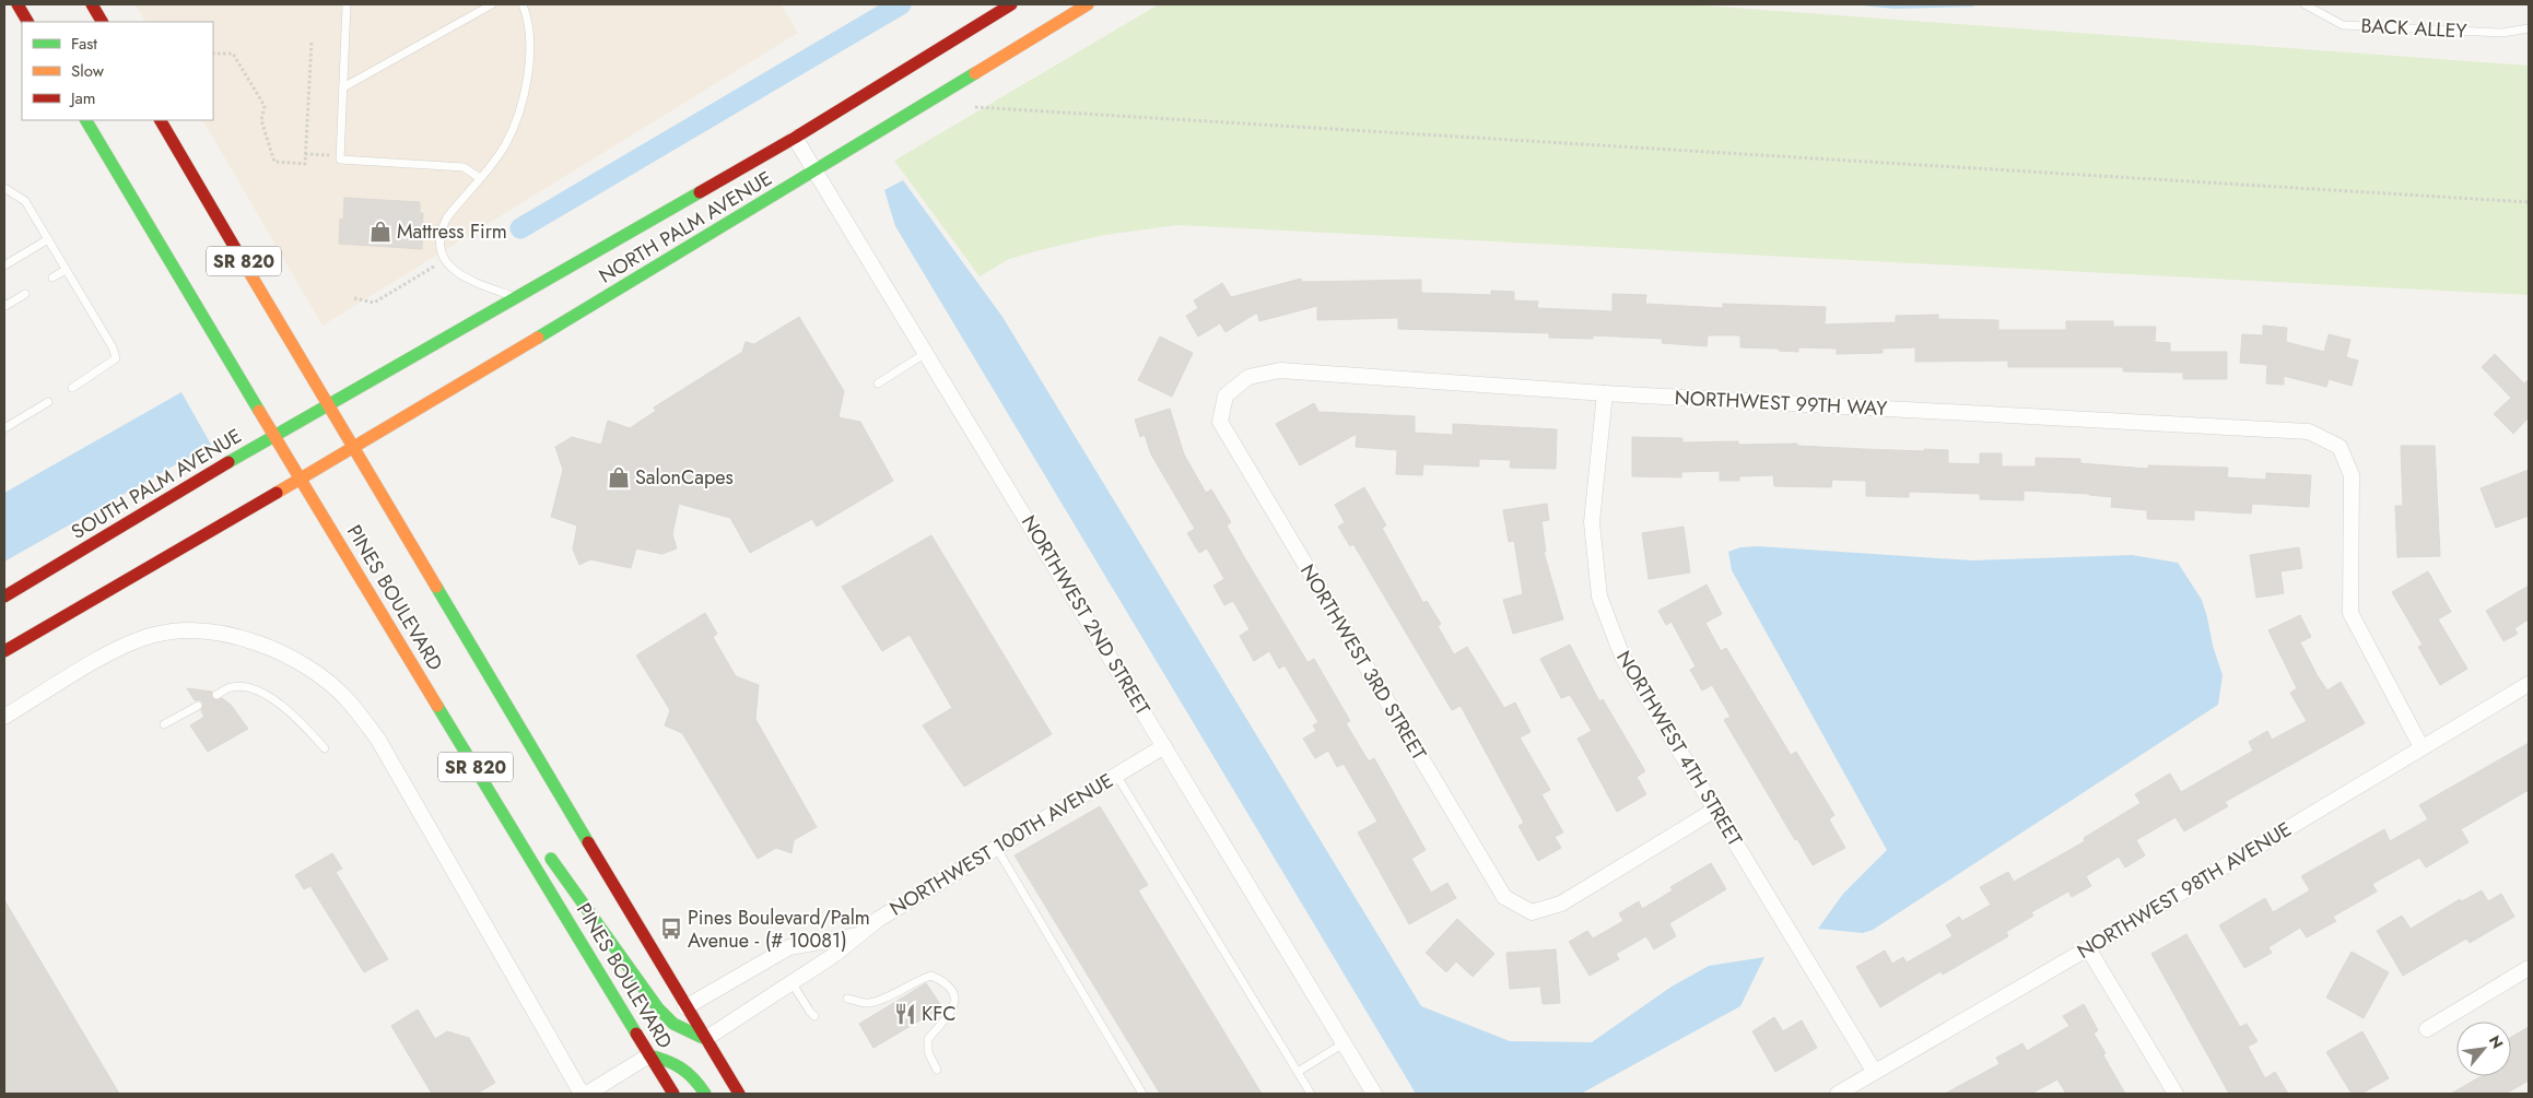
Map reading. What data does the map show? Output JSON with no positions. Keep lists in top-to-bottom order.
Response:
{
  "streets": {
    "main road": [
      "NORTH PALM AVENUE",
      "SR 820",
      "SOUTH PALM AVENUE",
      "PINES BOULEVARD"
    ],
    "street": [
      "NORTHWEST 99TH WAY",
      "NORTHWEST 2ND STREET",
      "NORTHWEST 3RD STREET",
      "NORTHWEST 4TH STREET",
      "NORTHWEST 100TH AVENUE",
      "NORTHWEST 98TH AVENUE"
    ],
    "lane": ["BACK ALLEY"]
  },
  "crossings": [
    ["NORTH PALM AVENUE", "SOUTH PALM AVENUE"],
    ["NORTH PALM AVENUE", "PINES BOULEVARD"],
    ["NORTH PALM AVENUE", "NORTHWEST 2ND STREET"],
    ["NORTHWEST 99TH WAY", "NORTHWEST 3RD STREET"],
    ["NORTHWEST 99TH WAY", "NORTHWEST 4TH STREET"],
    ["NORTHWEST 99TH WAY", "NORTHWEST 98TH AVENUE"],
    ["SOUTH PALM AVENUE", "PINES BOULEVARD"],
    ["PINES BOULEVARD", "NORTHWEST 100TH AVENUE"],
    ["NORTHWEST 2ND STREET", "NORTHWEST 100TH AVENUE"],
    ["NORTHWEST 3RD STREET", "NORTHWEST 4TH STREET"],
    ["NORTHWEST 4TH STREET", "NORTHWEST 98TH AVENUE"]
  ],
  "places": {
    "shop": ["Mattress Firm", "SalonCapes"],
    "bus stop": ["Pines Boulevard/Palm Avenue - (# 10081)"],
    "restaurant": ["KFC"]
  },
  "legend": ["Fast", "Slow", "Jam"],
  "north": "top right"
}
